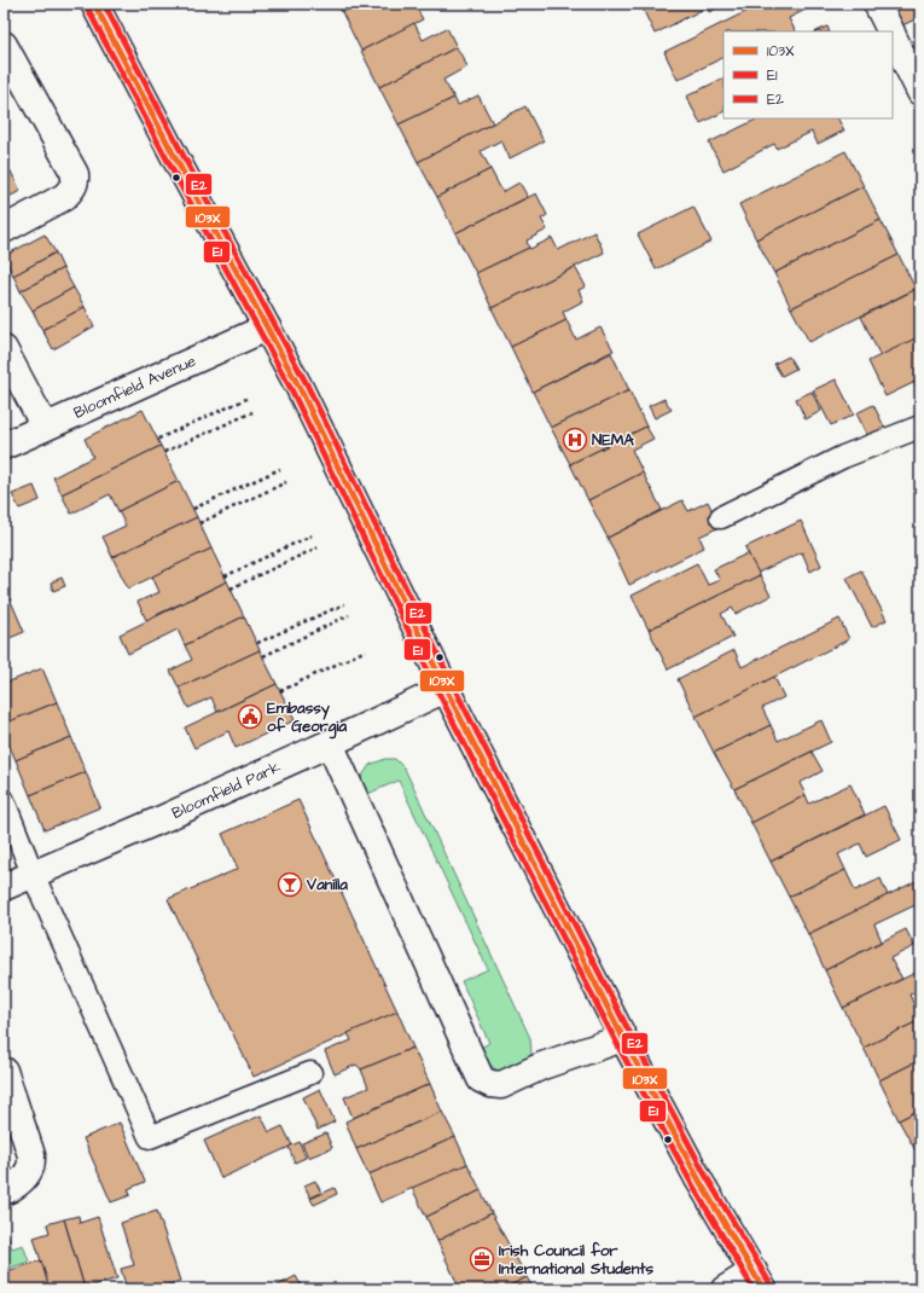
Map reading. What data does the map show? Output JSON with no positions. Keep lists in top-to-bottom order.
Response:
{
  "streets": {
    "street": ["Bloomfield Avenue", "Bloomfield Park"]
  },
  "places": {
    "hospital": ["NEMA"],
    "public building": ["Embassy of Georgia"],
    "bar": ["Vanilla"],
    "office": ["Irish Council for International Students"]
  },
  "lines": ["transit line 103X", "transit line E2", "transit line E1"],
  "legend": ["103X", "E1", "E2"]
}
